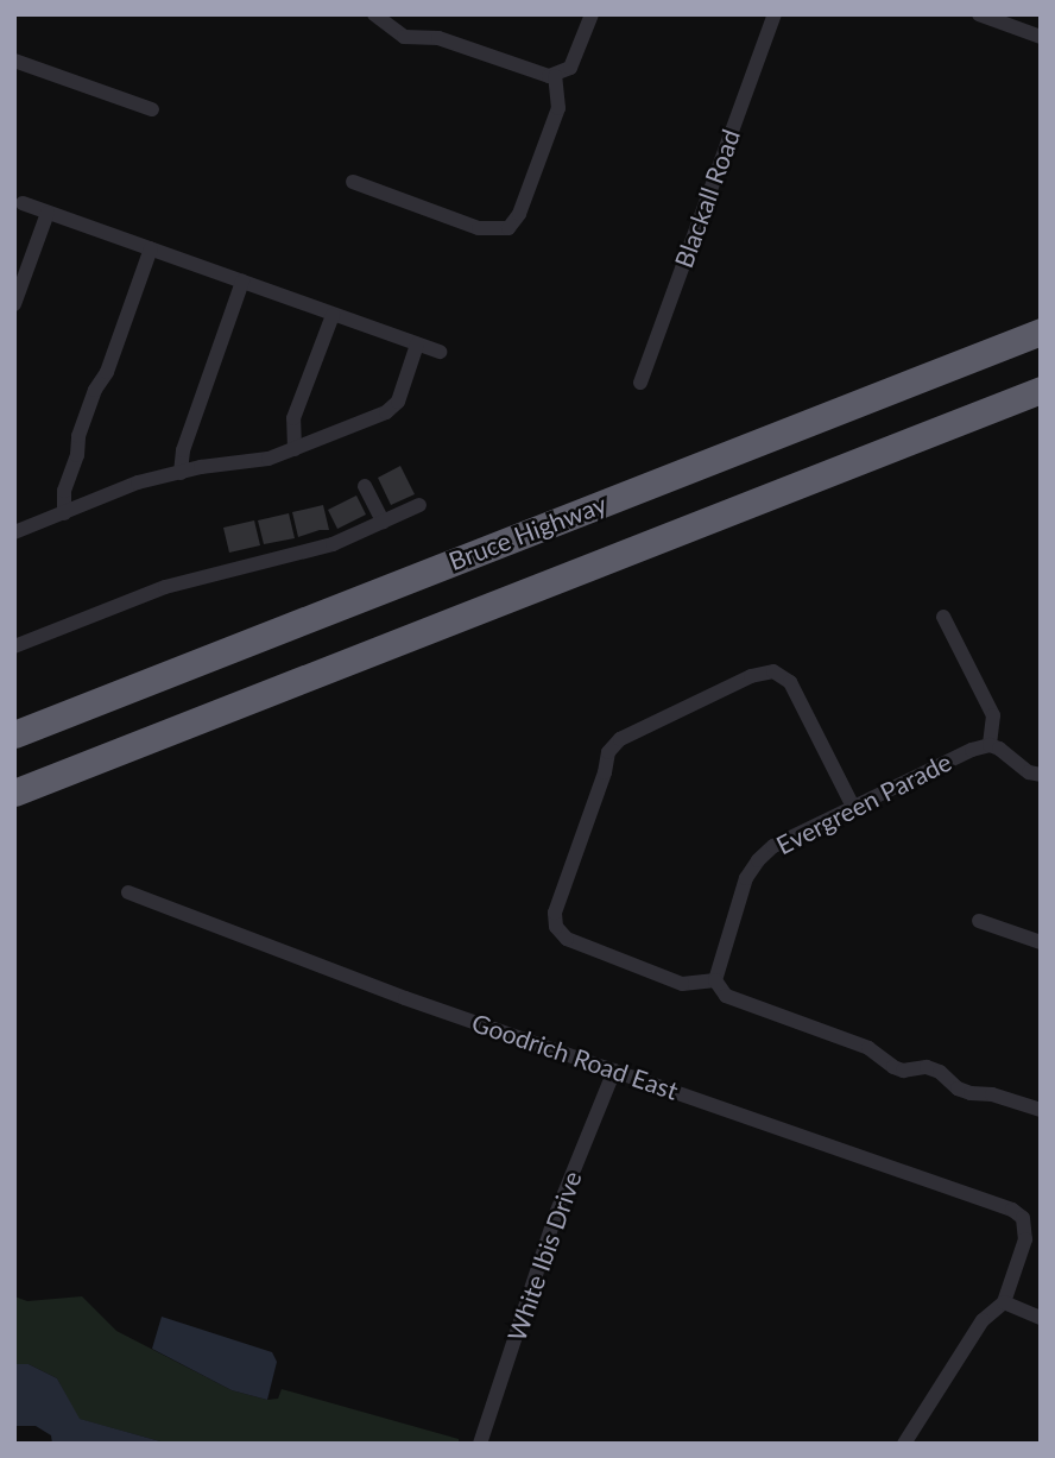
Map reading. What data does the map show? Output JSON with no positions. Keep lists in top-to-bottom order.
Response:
{
  "streets": {
    "highway": ["Bruce Highway"],
    "street": [
      "Blackall Road",
      "Evergreen Parade",
      "Goodrich Road East",
      "White Ibis Drive"
    ]
  },
  "crossings": [
    ["Goodrich Road East", "White Ibis Drive"]
  ]
}
